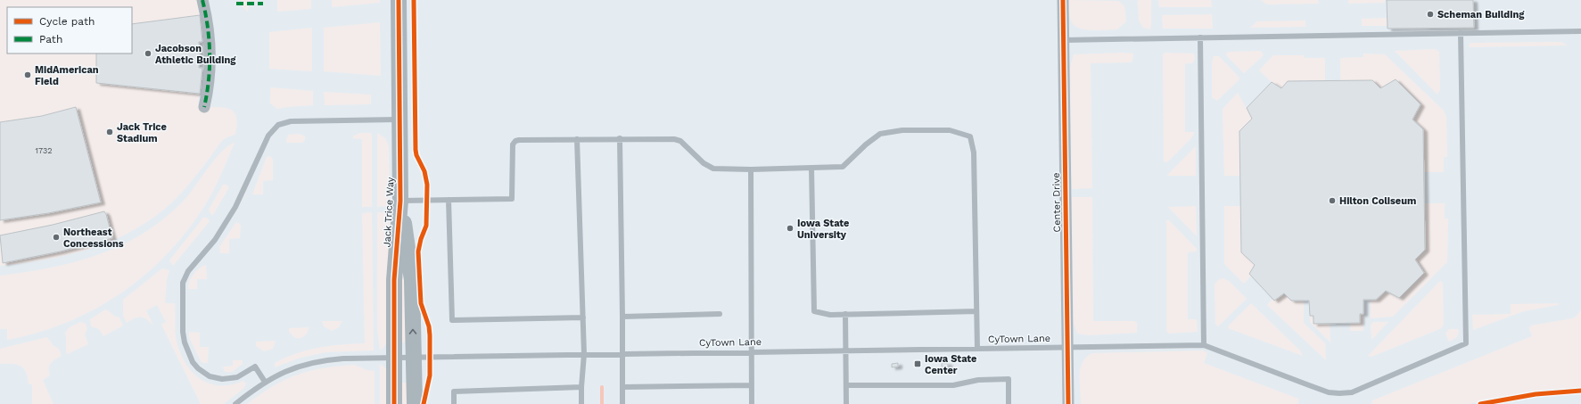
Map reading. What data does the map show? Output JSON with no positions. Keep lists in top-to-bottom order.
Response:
{
  "streets": {
    "street": ["Center Drive", "Jack Trice Way"],
    "lane": ["CyTown Lane"]
  },
  "crossings": [
    ["Center Drive", "CyTown Lane"],
    ["Jack Trice Way", "CyTown Lane"]
  ],
  "places": {
    "other": [
      "Scheman Building",
      "Jacobson Athletic Building",
      "MidAmerican Field",
      "Jack Trice Stadium",
      "Hilton Coliseum",
      "Iowa State University",
      "Northeast Concessions"
    ],
    "transit": ["Iowa State Center"]
  },
  "house_numbers": ["1732"],
  "legend": ["Cycle path", "Path"]
}
